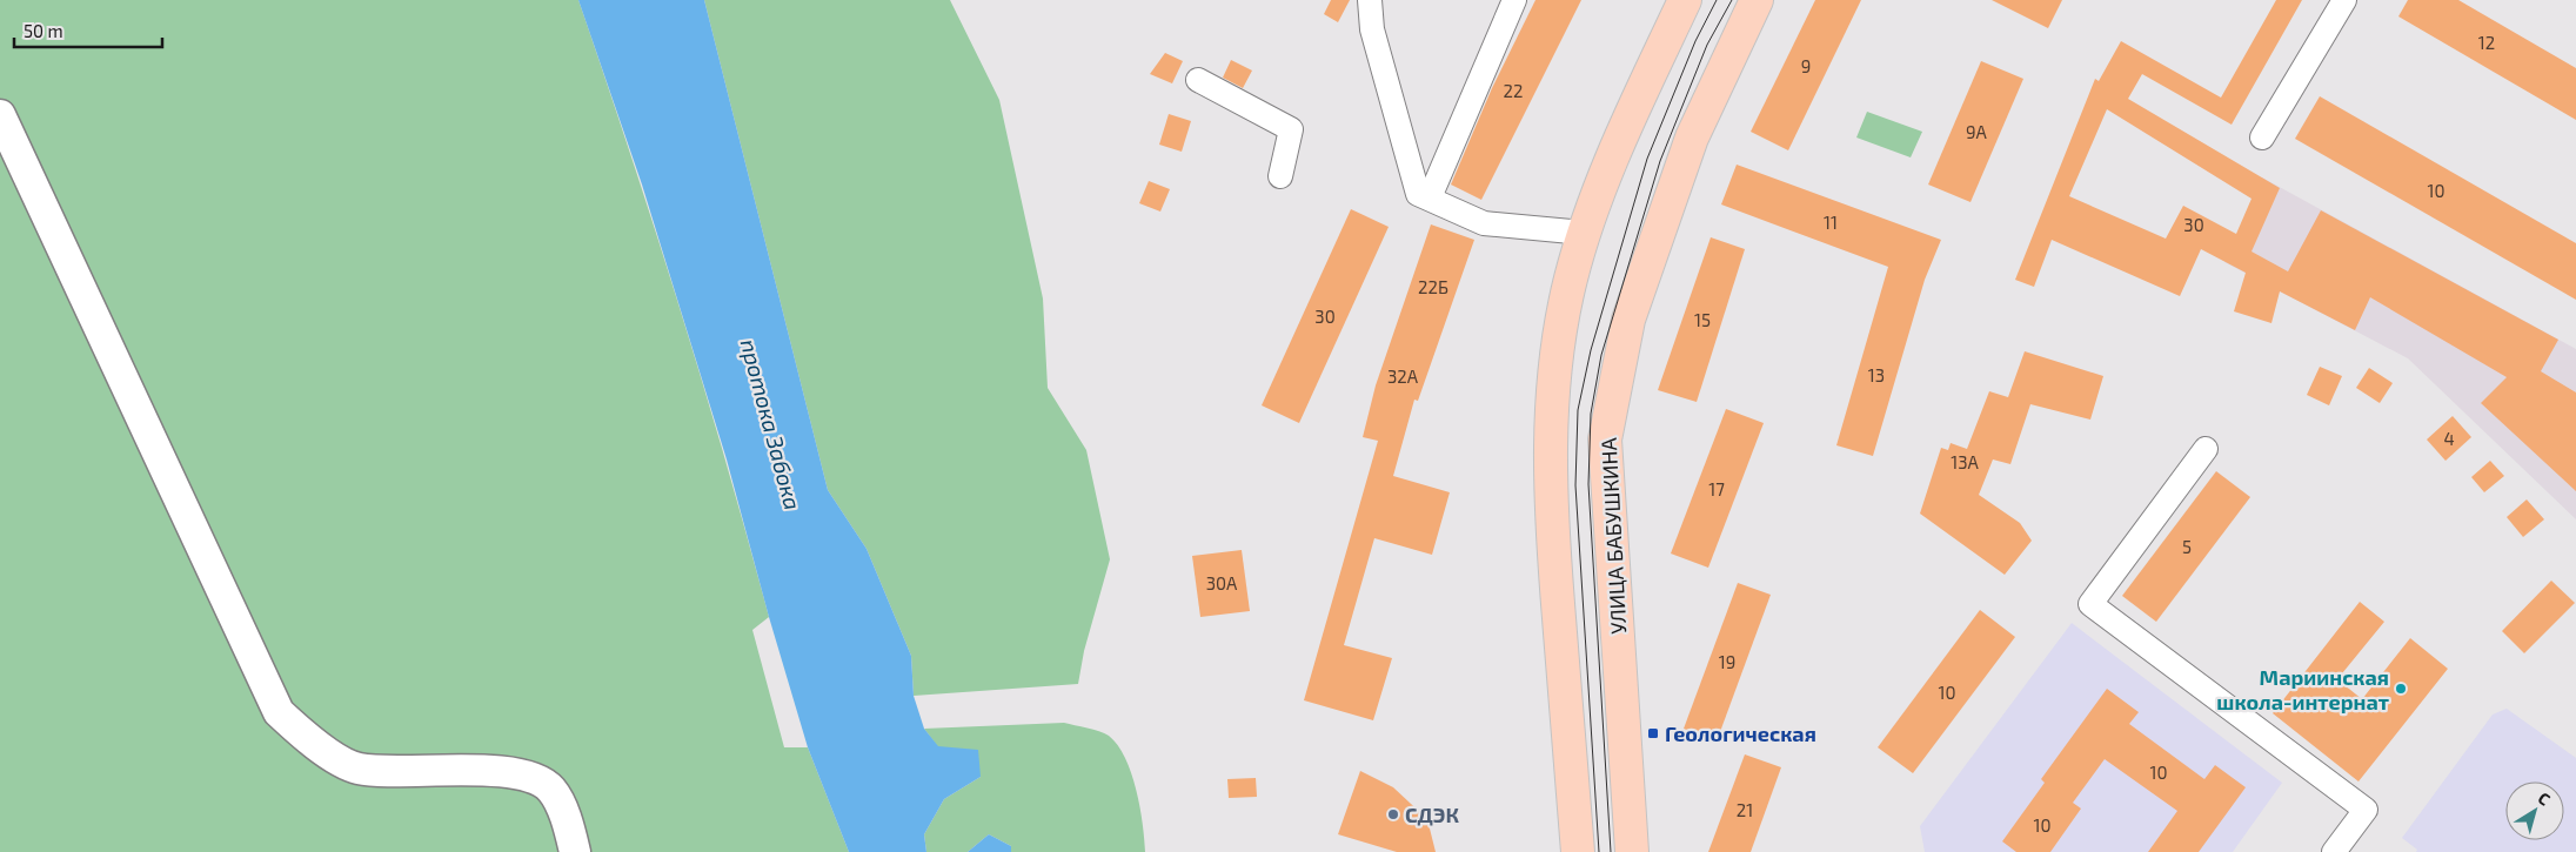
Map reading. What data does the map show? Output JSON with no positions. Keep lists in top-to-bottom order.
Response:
{
  "streets": {
    "main road": ["УЛИЦА БАБУШКИНА"]
  },
  "water": ["протока Забока"],
  "places": {
    "other": ["Мариинская школа-интернат", "СДЭК"],
    "transit": ["Геологическая"]
  },
  "house_numbers": [
    "12",
    "9",
    "22",
    "9А",
    "10",
    "11",
    "30",
    "22Б",
    "30",
    "15",
    "13",
    "32А",
    "4",
    "13А",
    "17",
    "5",
    "30А",
    "19",
    "10",
    "10",
    "21",
    "10"
  ],
  "scale_bar": "50 m",
  "north": "top right"
}
